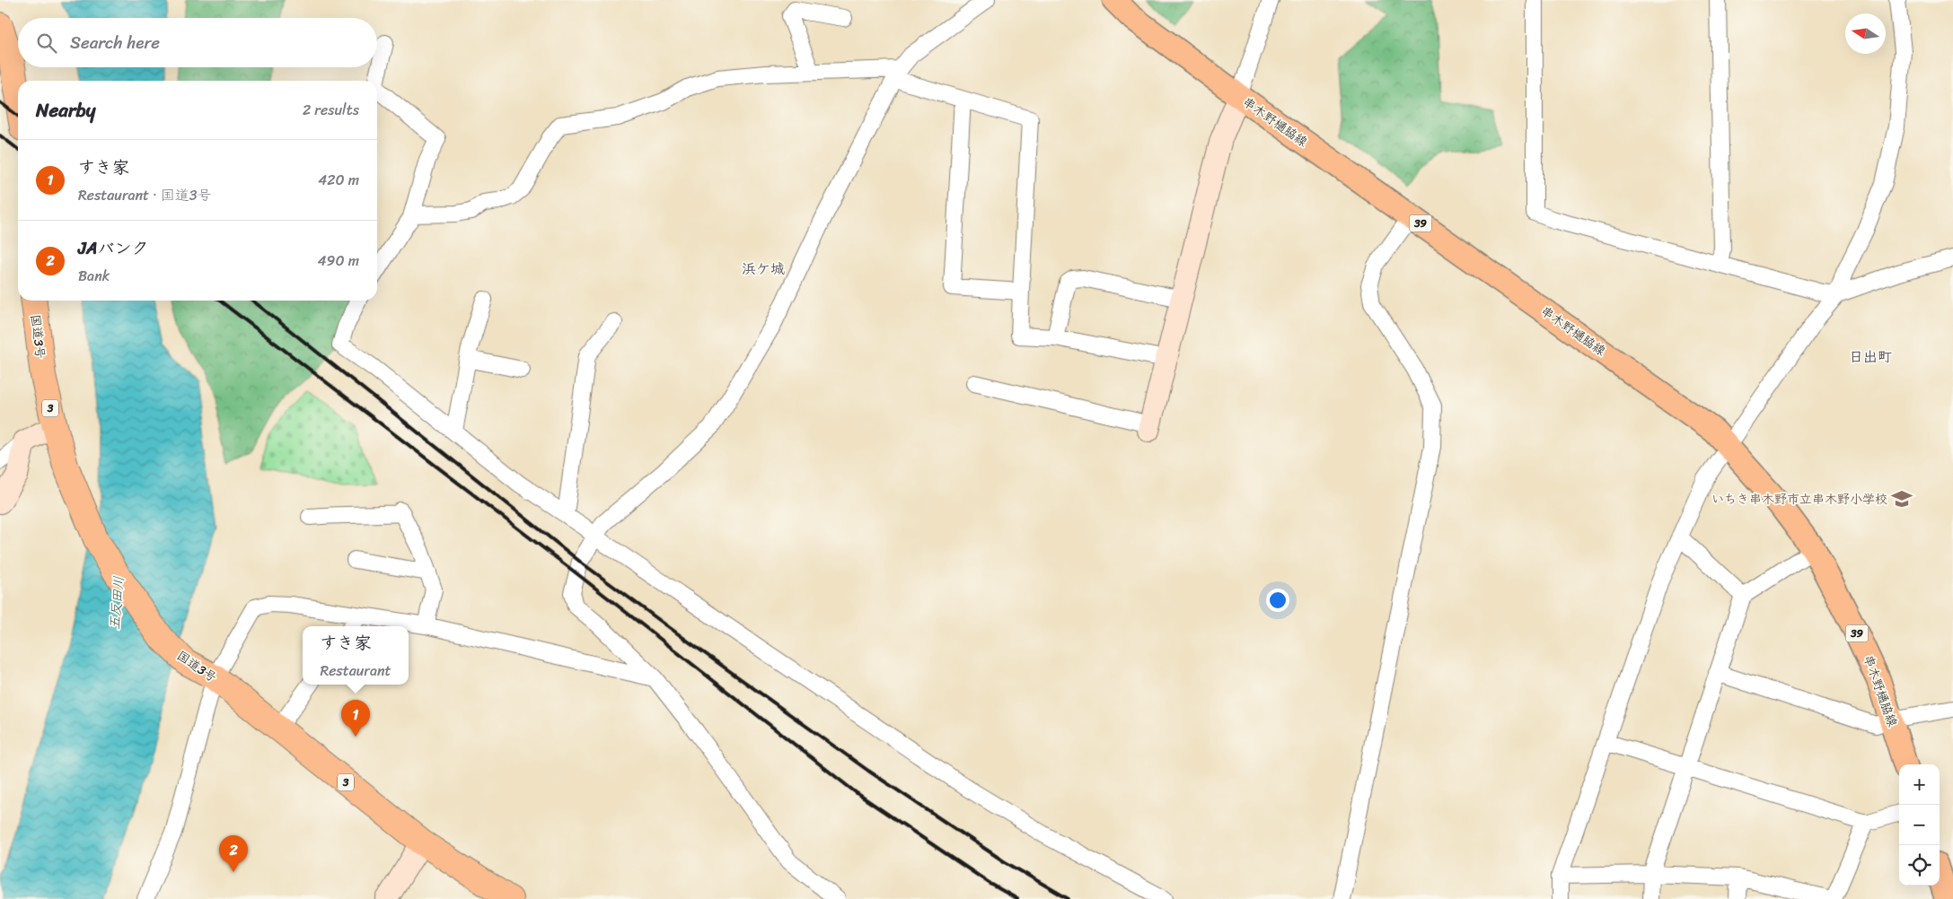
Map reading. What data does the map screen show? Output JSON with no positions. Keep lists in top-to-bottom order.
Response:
{
  "streets": {
    "highway": ["国道3号", "3"],
    "main road": ["串木野樋脇線", "39"]
  },
  "districts": ["浜ケ城", "日出町"],
  "water": ["五反田川"],
  "places": {
    "school or university": ["いちき串木野市立串木野小学校"]
  },
  "north": "left",
  "page": {
    "search": "Search here",
    "heading": ["Nearby", "2 results"],
    "list": [
      {
        "mark": "1",
        "name": "すき家",
        "note": "Restaurant · 国道3号",
        "value": "420 m"
      },
      {
        "mark": "2",
        "name": "JAバンク",
        "note": "Bank",
        "value": "490 m"
      }
    ],
    "popup": ["すき家", "Restaurant"],
    "pins": ["1", "2"],
    "map_buttons": ["+", "−"]
  }
}
